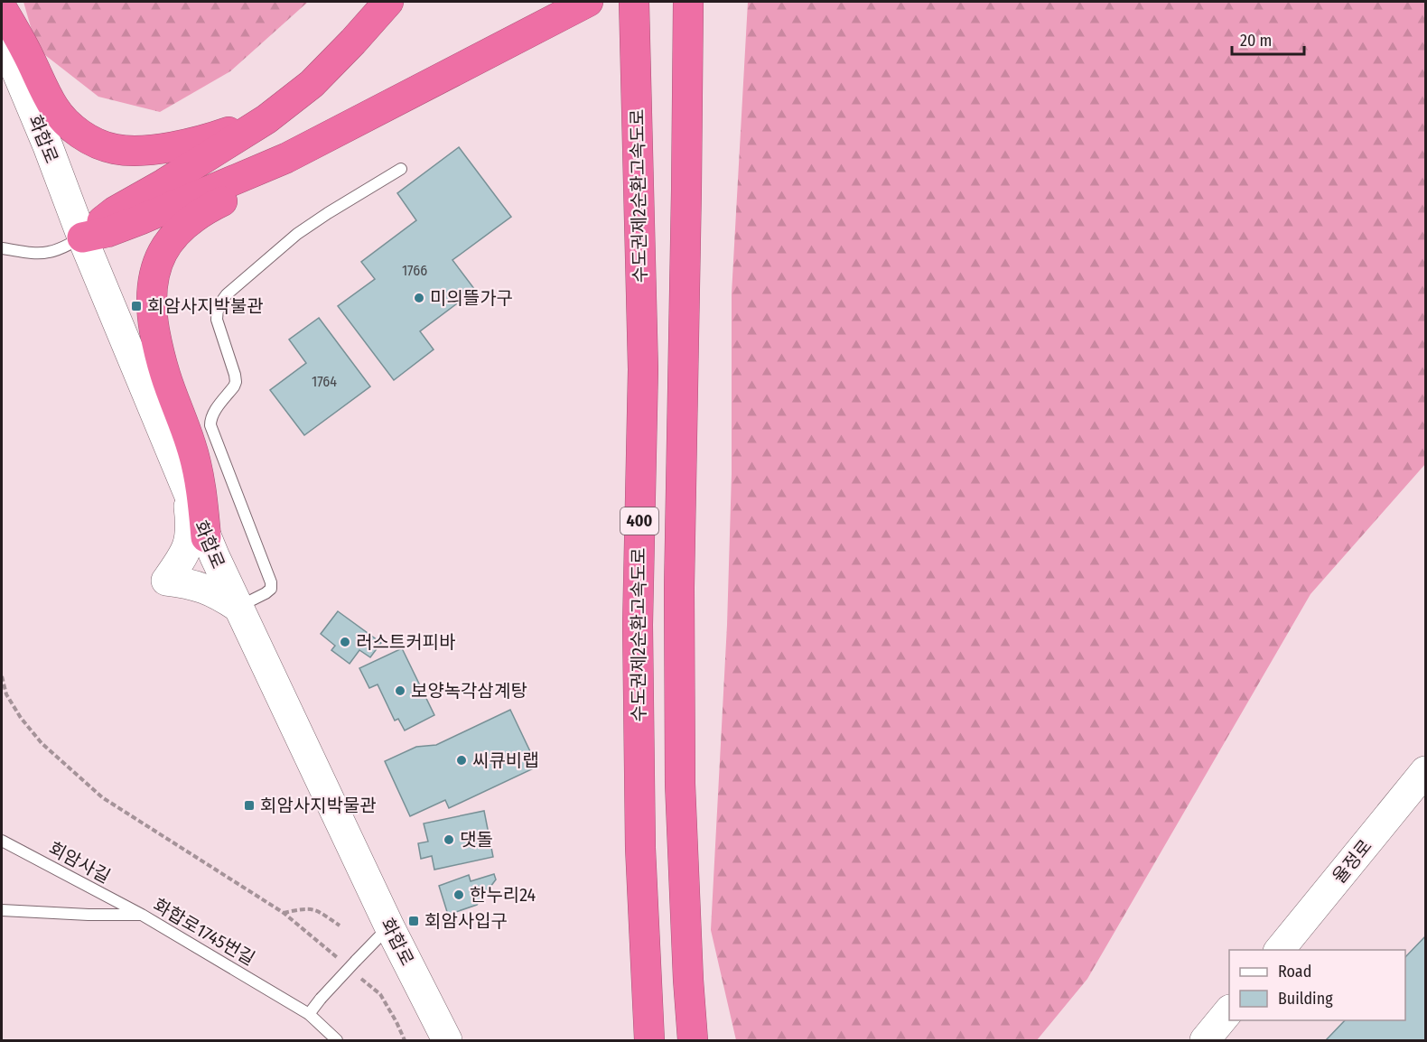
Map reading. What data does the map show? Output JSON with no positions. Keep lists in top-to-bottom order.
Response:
{
  "streets": {
    "highway": ["수도권제2순환고속도로", "400"],
    "main road": ["화합로", "율정로"],
    "lane": ["회암사길", "화합로1745번길"]
  },
  "crossings": [
    ["회암사길", "화합로1745번길"]
  ],
  "places": {
    "other": [
      "미의뜰가구",
      "러스트커피바",
      "보양녹각삼계탕",
      "씨큐비랩",
      "댓돌",
      "한누리24"
    ],
    "transit": ["회암사지박불관", "회암사지박물관", "회암사입구"]
  },
  "house_numbers": ["1766", "1764"],
  "legend": ["Road", "Building"],
  "scale_bar": "20 m"
}
